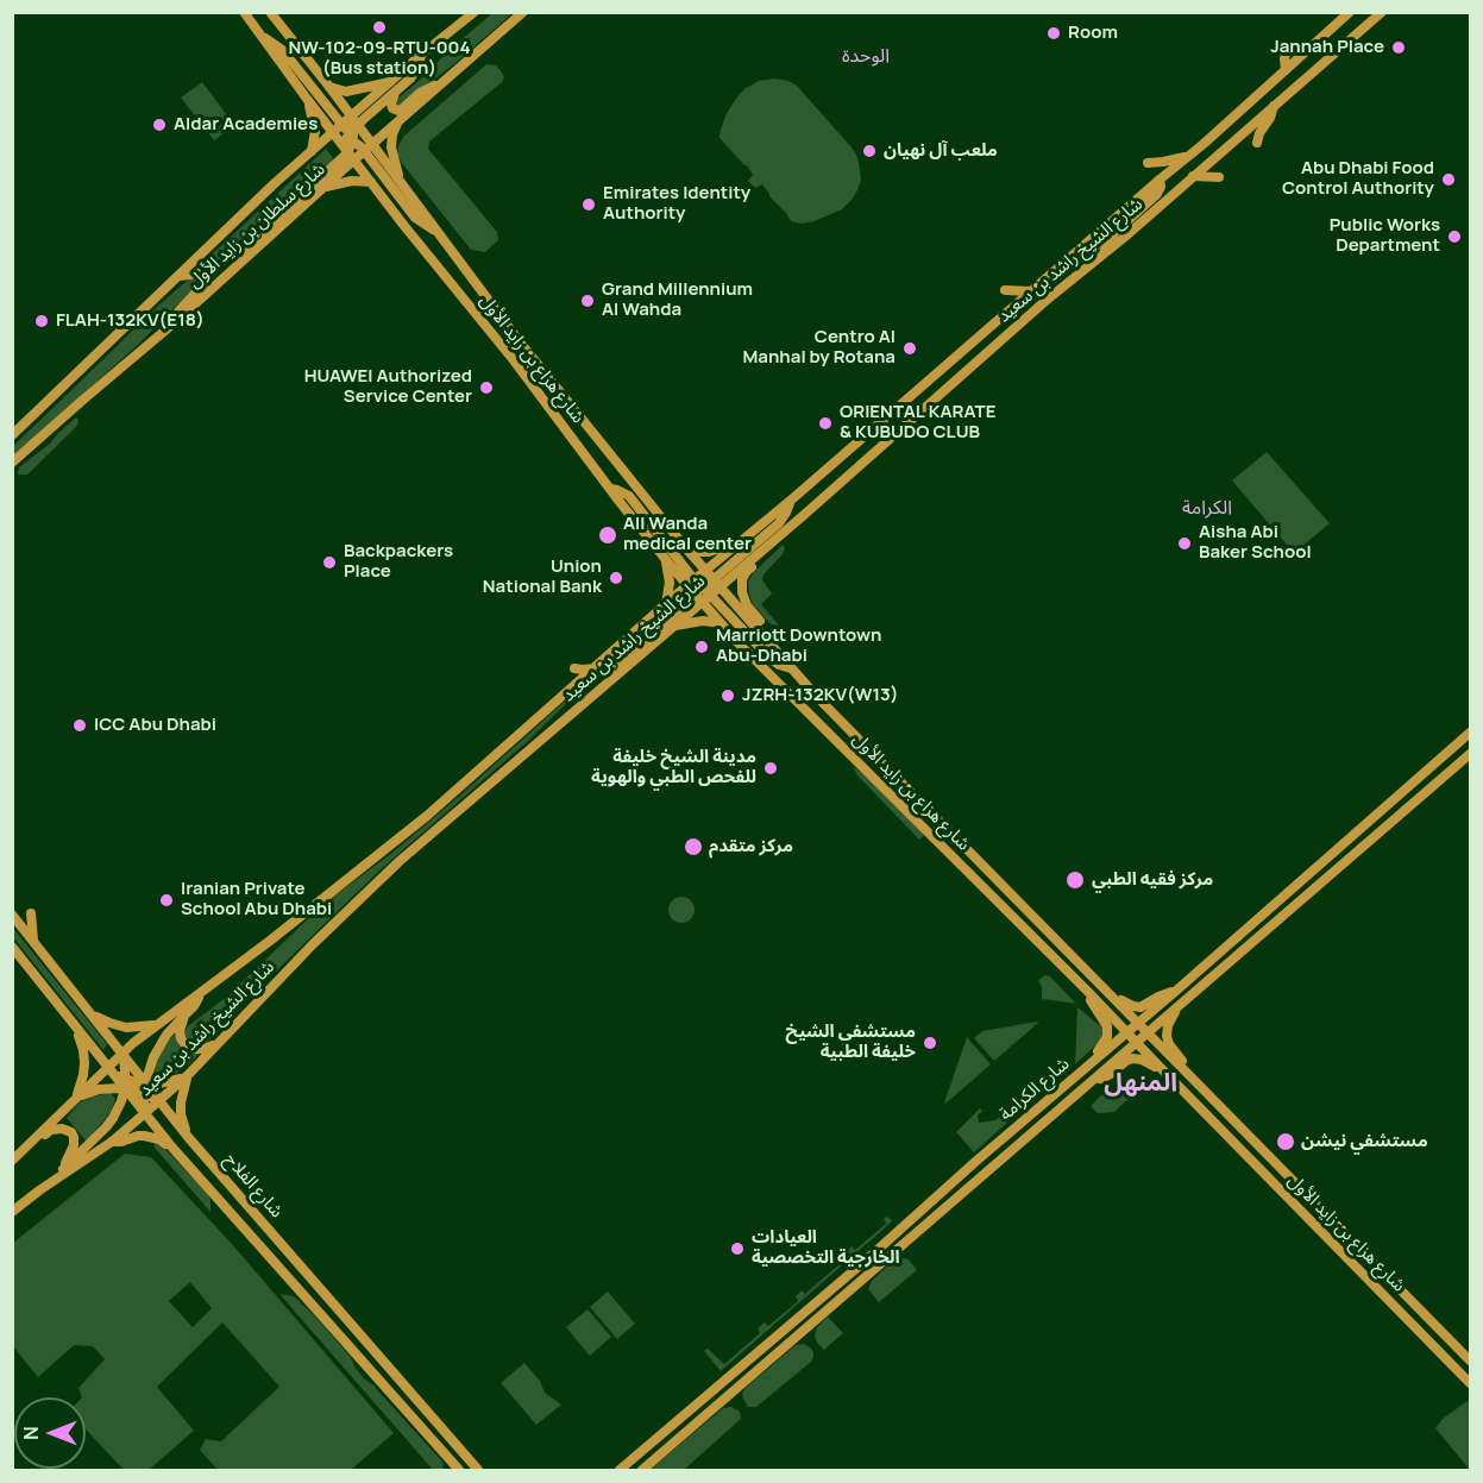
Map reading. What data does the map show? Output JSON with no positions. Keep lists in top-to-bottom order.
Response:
{
  "streets": {
    "main road": [
      "شارع سلطان بن زايد الأول",
      "شارع الشيخ راشد بن سعيد",
      "شارع هزاع بن زايد الأول",
      "شارع الكرامة",
      "شارع الفلاح"
    ]
  },
  "crossings": [
    ["شارع سلطان بن زايد الأول", "شارع هزاع بن زايد الأول"],
    ["شارع الشيخ راشد بن سعيد", "شارع هزاع بن زايد الأول"],
    ["شارع الشيخ راشد بن سعيد", "شارع الفلاح"],
    ["شارع هزاع بن زايد الأول", "شارع الكرامة"]
  ],
  "districts": ["الوحدة", "الكرامة", "المنهل"],
  "places": [
    "NW-102-09-RTU-004 (Bus station)",
    "Room",
    "Jannah Place",
    "Aldar Academies",
    "ملعب آل نهيان",
    "Abu Dhabi Food Control Authority",
    "Emirates Identity Authority",
    "Public Works Department",
    "Grand Millennium Al Wahda",
    "FLAH-132KV(E18)",
    "Centro Al Manhal by Rotana",
    "HUAWEI Authorized Service Center",
    "ORIENTAL KARATE & KUBUDO CLUB",
    "All Wanda medical center",
    "Aisha Abi Baker School",
    "Backpackers Place",
    "Union National Bank",
    "Marriott Downtown Abu-Dhabi",
    "JZRH-132KV(W13)",
    "ICC Abu Dhabi",
    "مدينة الشيخ خليفة للفحص الطبي والهوية",
    "مركز متقدم",
    "مركز فقيه الطبي",
    "Iranian Private School Abu Dhabi",
    "مستشفي الشيخ خليفة الطبية",
    "مستشفي نيشن",
    "العيادات الخارجية التخصصية"
  ],
  "north": "left"
}
